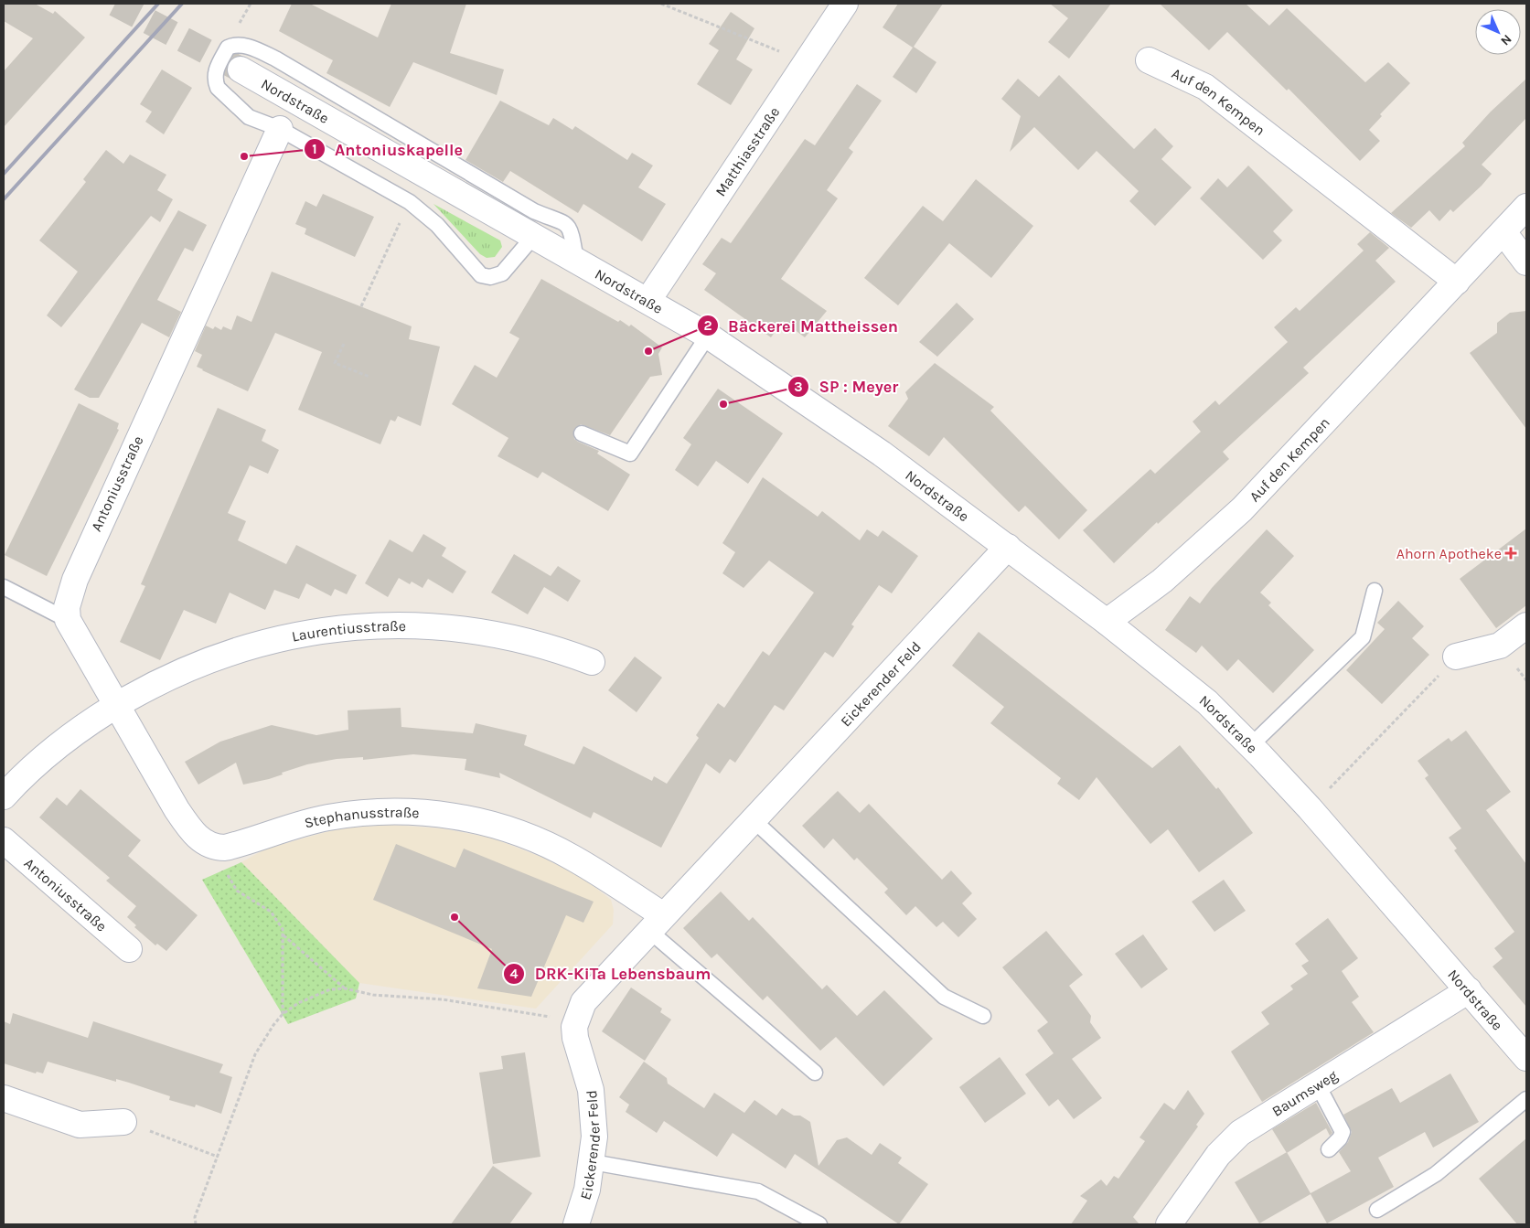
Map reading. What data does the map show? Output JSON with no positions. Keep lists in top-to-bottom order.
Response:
{
  "streets": {
    "street": [
      "Nordstraße",
      "Auf den Kempen",
      "Matthiasstraße",
      "Antoniusstraße",
      "Laurentiusstraße",
      "Eickerender Feld",
      "Stephanusstraße",
      "Baumsweg"
    ]
  },
  "crossings": [
    ["Nordstraße", "Auf den Kempen"],
    ["Nordstraße", "Matthiasstraße"],
    ["Nordstraße", "Eickerender Feld"],
    ["Nordstraße", "Baumsweg"],
    ["Eickerender Feld", "Stephanusstraße"]
  ],
  "places": {
    "other": [
      "Antoniuskapelle",
      "Bäckerei Mattheissen",
      "SP : Meyer",
      "DRK-KiTa Lebensbaum"
    ],
    "health": ["Ahorn Apotheke"]
  },
  "north": "bottom right"
}
